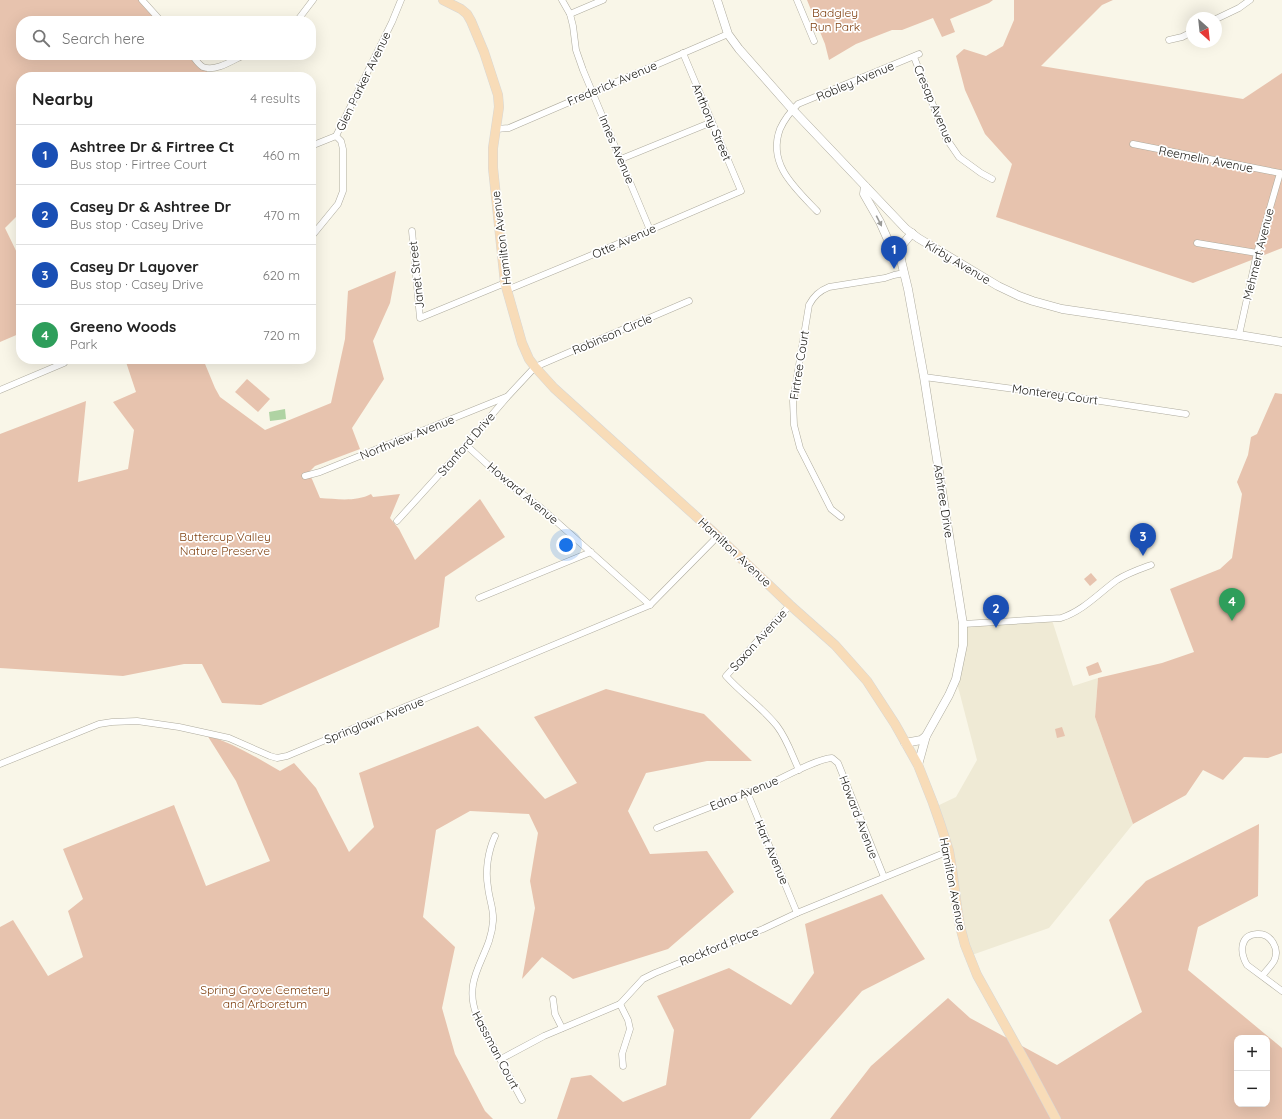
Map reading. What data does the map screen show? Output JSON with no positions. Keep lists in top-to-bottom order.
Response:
{
  "streets": {
    "main road": ["Hamilton Avenue"],
    "street": [
      "Glen Parker Avenue",
      "Robley Avenue",
      "Frederick Avenue",
      "Cresap Avenue",
      "Anthony Street",
      "Innes Avenue",
      "Reemelin Avenue",
      "Otte Avenue",
      "Mehmert Avenue",
      "Kirby Avenue",
      "Janet Street",
      "Robinson Circle",
      "Firtree Court",
      "Monterey Court",
      "Northview Avenue",
      "Stanford Drive",
      "Howard Avenue",
      "Ashtree Drive",
      "Saxon Avenue",
      "Springlawn Avenue",
      "Edna Avenue",
      "Hart Avenue",
      "Rockford Place",
      "Hassman Court"
    ]
  },
  "crossings": [
    ["Robley Avenue", "Cresap Avenue"],
    ["Robley Avenue", "Kirby Avenue"],
    ["Frederick Avenue", "Anthony Street"],
    ["Frederick Avenue", "Innes Avenue"],
    ["Frederick Avenue", "Hamilton Avenue"],
    ["Frederick Avenue", "Kirby Avenue"],
    ["Anthony Street", "Otte Avenue"],
    ["Innes Avenue", "Otte Avenue"],
    ["Reemelin Avenue", "Mehmert Avenue"],
    ["Hamilton Avenue", "Otte Avenue"],
    ["Hamilton Avenue", "Robinson Circle"],
    ["Hamilton Avenue", "Stanford Drive"],
    ["Hamilton Avenue", "Ashtree Drive"],
    ["Hamilton Avenue", "Saxon Avenue"],
    ["Hamilton Avenue", "Springlawn Avenue"],
    ["Hamilton Avenue", "Rockford Place"],
    ["Otte Avenue", "Janet Street"],
    ["Mehmert Avenue", "Kirby Avenue"],
    ["Kirby Avenue", "Ashtree Drive"],
    ["Robinson Circle", "Stanford Drive"],
    ["Firtree Court", "Ashtree Drive"],
    ["Monterey Court", "Ashtree Drive"],
    ["Northview Avenue", "Stanford Drive"],
    ["Stanford Drive", "Howard Avenue"],
    ["Howard Avenue", "Springlawn Avenue"],
    ["Howard Avenue", "Edna Avenue"],
    ["Howard Avenue", "Rockford Place"],
    ["Saxon Avenue", "Edna Avenue"],
    ["Edna Avenue", "Hart Avenue"],
    ["Hart Avenue", "Rockford Place"],
    ["Rockford Place", "Hassman Court"]
  ],
  "parks": ["Badgley Run Park", "Buttercup Valley Nature Preserve", "Spring Grove Cemetery and Arboretum"],
  "north": "bottom right",
  "page": {
    "search": "Search here",
    "heading": ["Nearby", "4 results"],
    "list": [
      {
        "mark": "1",
        "name": "Ashtree Dr & Firtree Ct",
        "note": "Bus stop · Firtree Court",
        "value": "460 m"
      },
      {
        "mark": "2",
        "name": "Casey Dr & Ashtree Dr",
        "note": "Bus stop · Casey Drive",
        "value": "470 m"
      },
      {
        "mark": "3",
        "name": "Casey Dr Layover",
        "note": "Bus stop · Casey Drive",
        "value": "620 m"
      },
      {
        "mark": "4",
        "name": "Greeno Woods",
        "note": "Park",
        "value": "720 m"
      }
    ],
    "pins": [
      "1",
      "3",
      "4",
      "2"
    ],
    "map_buttons": ["+", "−"]
  }
}
